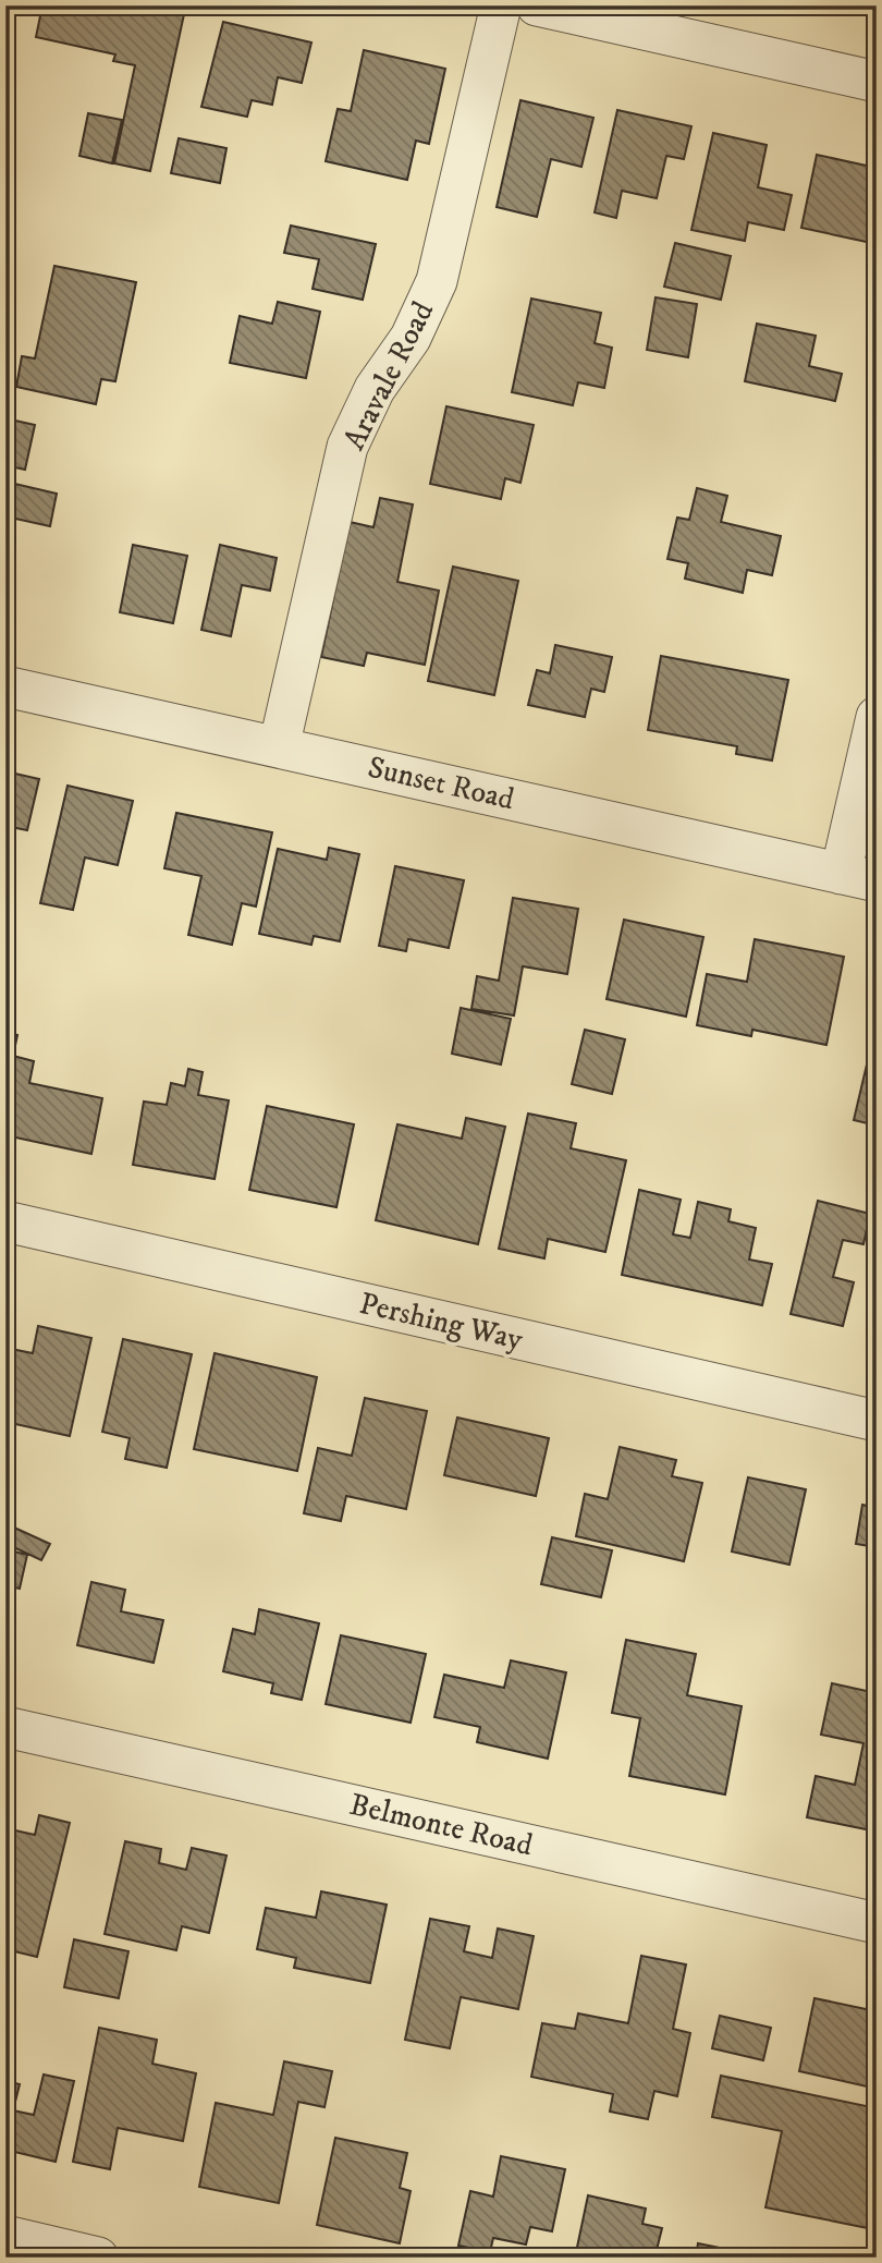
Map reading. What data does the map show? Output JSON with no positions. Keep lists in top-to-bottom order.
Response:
{
  "streets": {
    "street": [
      "Aravale Road",
      "Sunset Road",
      "Pershing Way",
      "Belmonte Road"
    ]
  },
  "crossings": [
    ["Aravale Road", "Sunset Road"]
  ]
}
